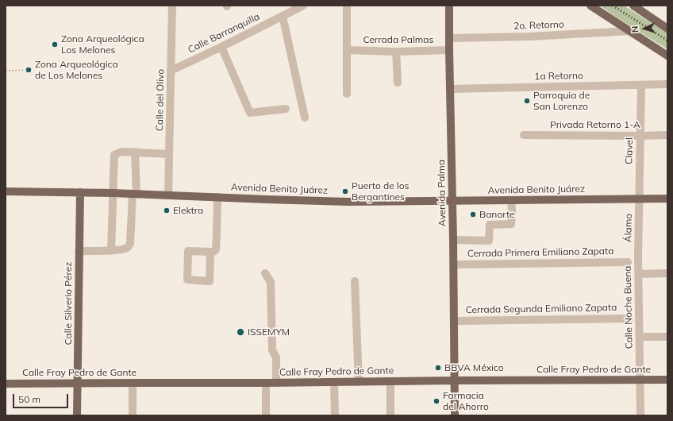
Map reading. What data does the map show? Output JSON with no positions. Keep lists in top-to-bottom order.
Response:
{
  "streets": {
    "main road": [
      "Avenida Benito Juárez",
      "Avenida Palma",
      "Calle Silverio Pérez",
      "Calle Fray Pedro de Gante"
    ],
    "street": [
      "2o. Retorno",
      "Calle Barranquilla",
      "Cerrada Palmas",
      "1a Retorno",
      "Calle del Olivo",
      "Privada Retorno 1-A",
      "Clavel",
      "Álamo",
      "Cerrada Primera Emiliano Zapata",
      "Calle Noche Buena",
      "Cerrada Segunda Emiliano Zapata"
    ]
  },
  "crossings": [
    ["2o. Retorno", "Avenida Palma"],
    ["Calle Barranquilla", "Calle del Olivo"],
    ["Cerrada Palmas", "Avenida Palma"],
    ["1a Retorno", "Clavel"],
    ["1a Retorno", "Avenida Palma"],
    ["Calle del Olivo", "Avenida Benito Juárez"],
    ["Privada Retorno 1-A", "Clavel"],
    ["Clavel", "Avenida Benito Juárez"],
    ["Clavel", "Álamo"],
    ["Avenida Benito Juárez", "Avenida Palma"],
    ["Avenida Benito Juárez", "Álamo"],
    ["Avenida Benito Juárez", "Calle Silverio Pérez"],
    ["Avenida Palma", "Cerrada Primera Emiliano Zapata"],
    ["Avenida Palma", "Cerrada Segunda Emiliano Zapata"],
    ["Avenida Palma", "Calle Fray Pedro de Gante"],
    ["Álamo", "Calle Noche Buena"],
    ["Calle Silverio Pérez", "Calle Fray Pedro de Gante"],
    ["Calle Noche Buena", "Calle Fray Pedro de Gante"]
  ],
  "places": [
    "Zona Arqueológica Los Melones",
    "Zona Arqueológica de Los Melones",
    "Parroquia de San Lorenzo",
    "Puerto de los Bergantines",
    "Elektra",
    "Banorte",
    "ISSEMYM",
    "BBVA México",
    "Farmacia del Ahorro"
  ],
  "scale_bar": "50 m",
  "north": "left"
}
